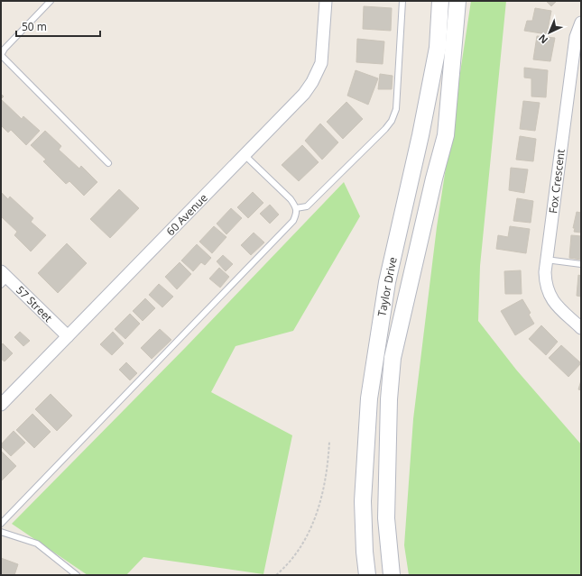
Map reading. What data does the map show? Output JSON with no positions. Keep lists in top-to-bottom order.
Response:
{
  "streets": {
    "main road": ["Taylor Drive"],
    "street": ["Fox Crescent", "60 Avenue", "57 Street"]
  },
  "crossings": [
    ["60 Avenue", "57 Street"]
  ],
  "scale_bar": "50 m",
  "north": "bottom left"
}
